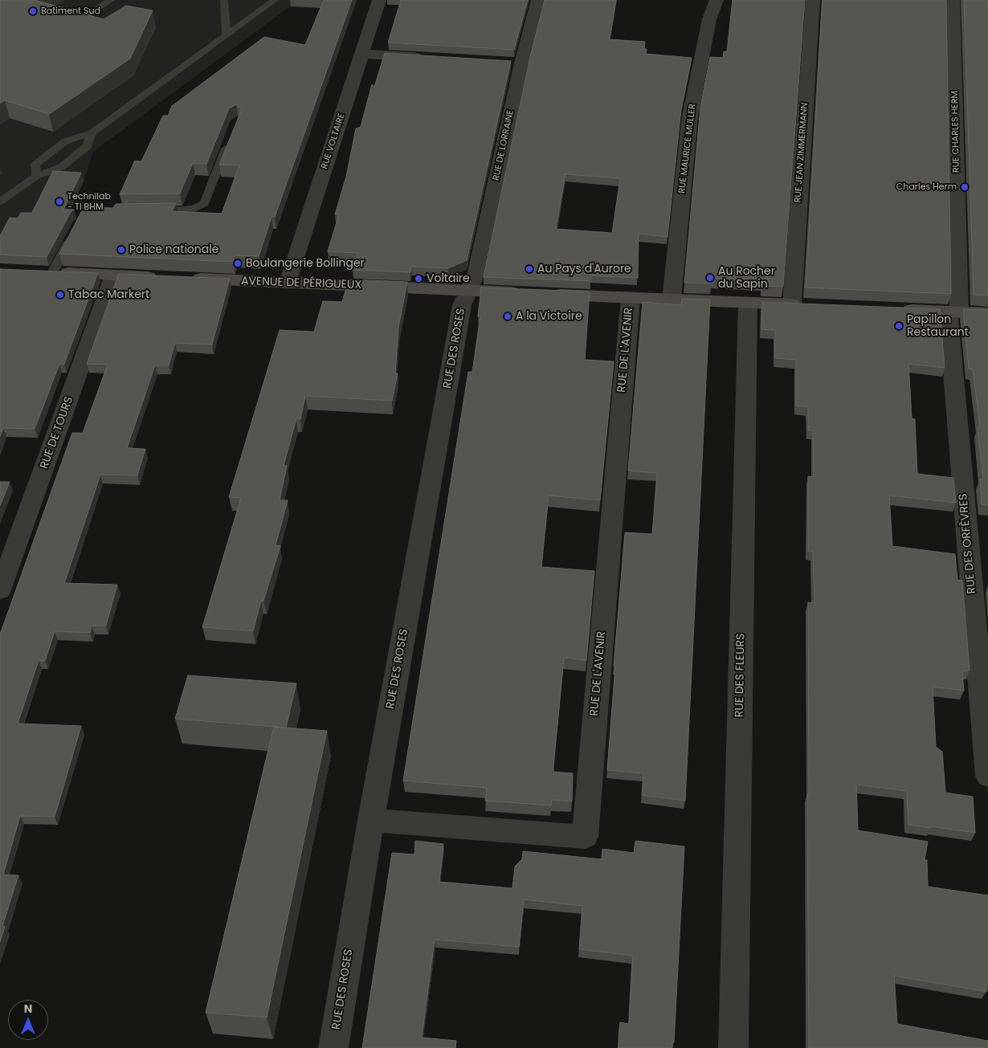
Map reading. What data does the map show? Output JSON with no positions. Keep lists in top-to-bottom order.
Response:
{
  "streets": {
    "street": [
      "RUE CHARLES HERM",
      "RUE VOLTAIRE",
      "RUE DE LORRAINE",
      "RUE MAURICE MULLER",
      "RUE JEAN ZIMMERMANN",
      "AVENUE DE PÉRIGUEUX",
      "RUE DES ROSES",
      "RUE DE L'AVENIR",
      "RUE DE TOURS",
      "RUE DES ORFÈVRES",
      "RUE DES FLEURS"
    ]
  },
  "crossings": [
    ["RUE CHARLES HERM", "RUE DES ORFÈVRES"],
    ["RUE VOLTAIRE", "AVENUE DE PÉRIGUEUX"],
    ["RUE DE LORRAINE", "AVENUE DE PÉRIGUEUX"],
    ["RUE DE LORRAINE", "RUE DES ROSES"],
    ["RUE MAURICE MULLER", "AVENUE DE PÉRIGUEUX"],
    ["RUE JEAN ZIMMERMANN", "AVENUE DE PÉRIGUEUX"],
    ["AVENUE DE PÉRIGUEUX", "RUE DES ROSES"],
    ["AVENUE DE PÉRIGUEUX", "RUE DE L'AVENIR"],
    ["AVENUE DE PÉRIGUEUX", "RUE DE TOURS"],
    ["AVENUE DE PÉRIGUEUX", "RUE DES FLEURS"],
    ["RUE DES ROSES", "RUE DE L'AVENIR"]
  ],
  "places": [
    "Batiment Sud",
    "Charles Herm",
    "Technilab - TI BHM",
    "Police nationale",
    "Boulangerie Bollinger",
    "Au Pays d'Aurore",
    "Au Rocher du Sapin",
    "Voltaire",
    "Tabac Markert",
    "A la Victoire",
    "Papillon Restaurant"
  ],
  "north": "top"
}
